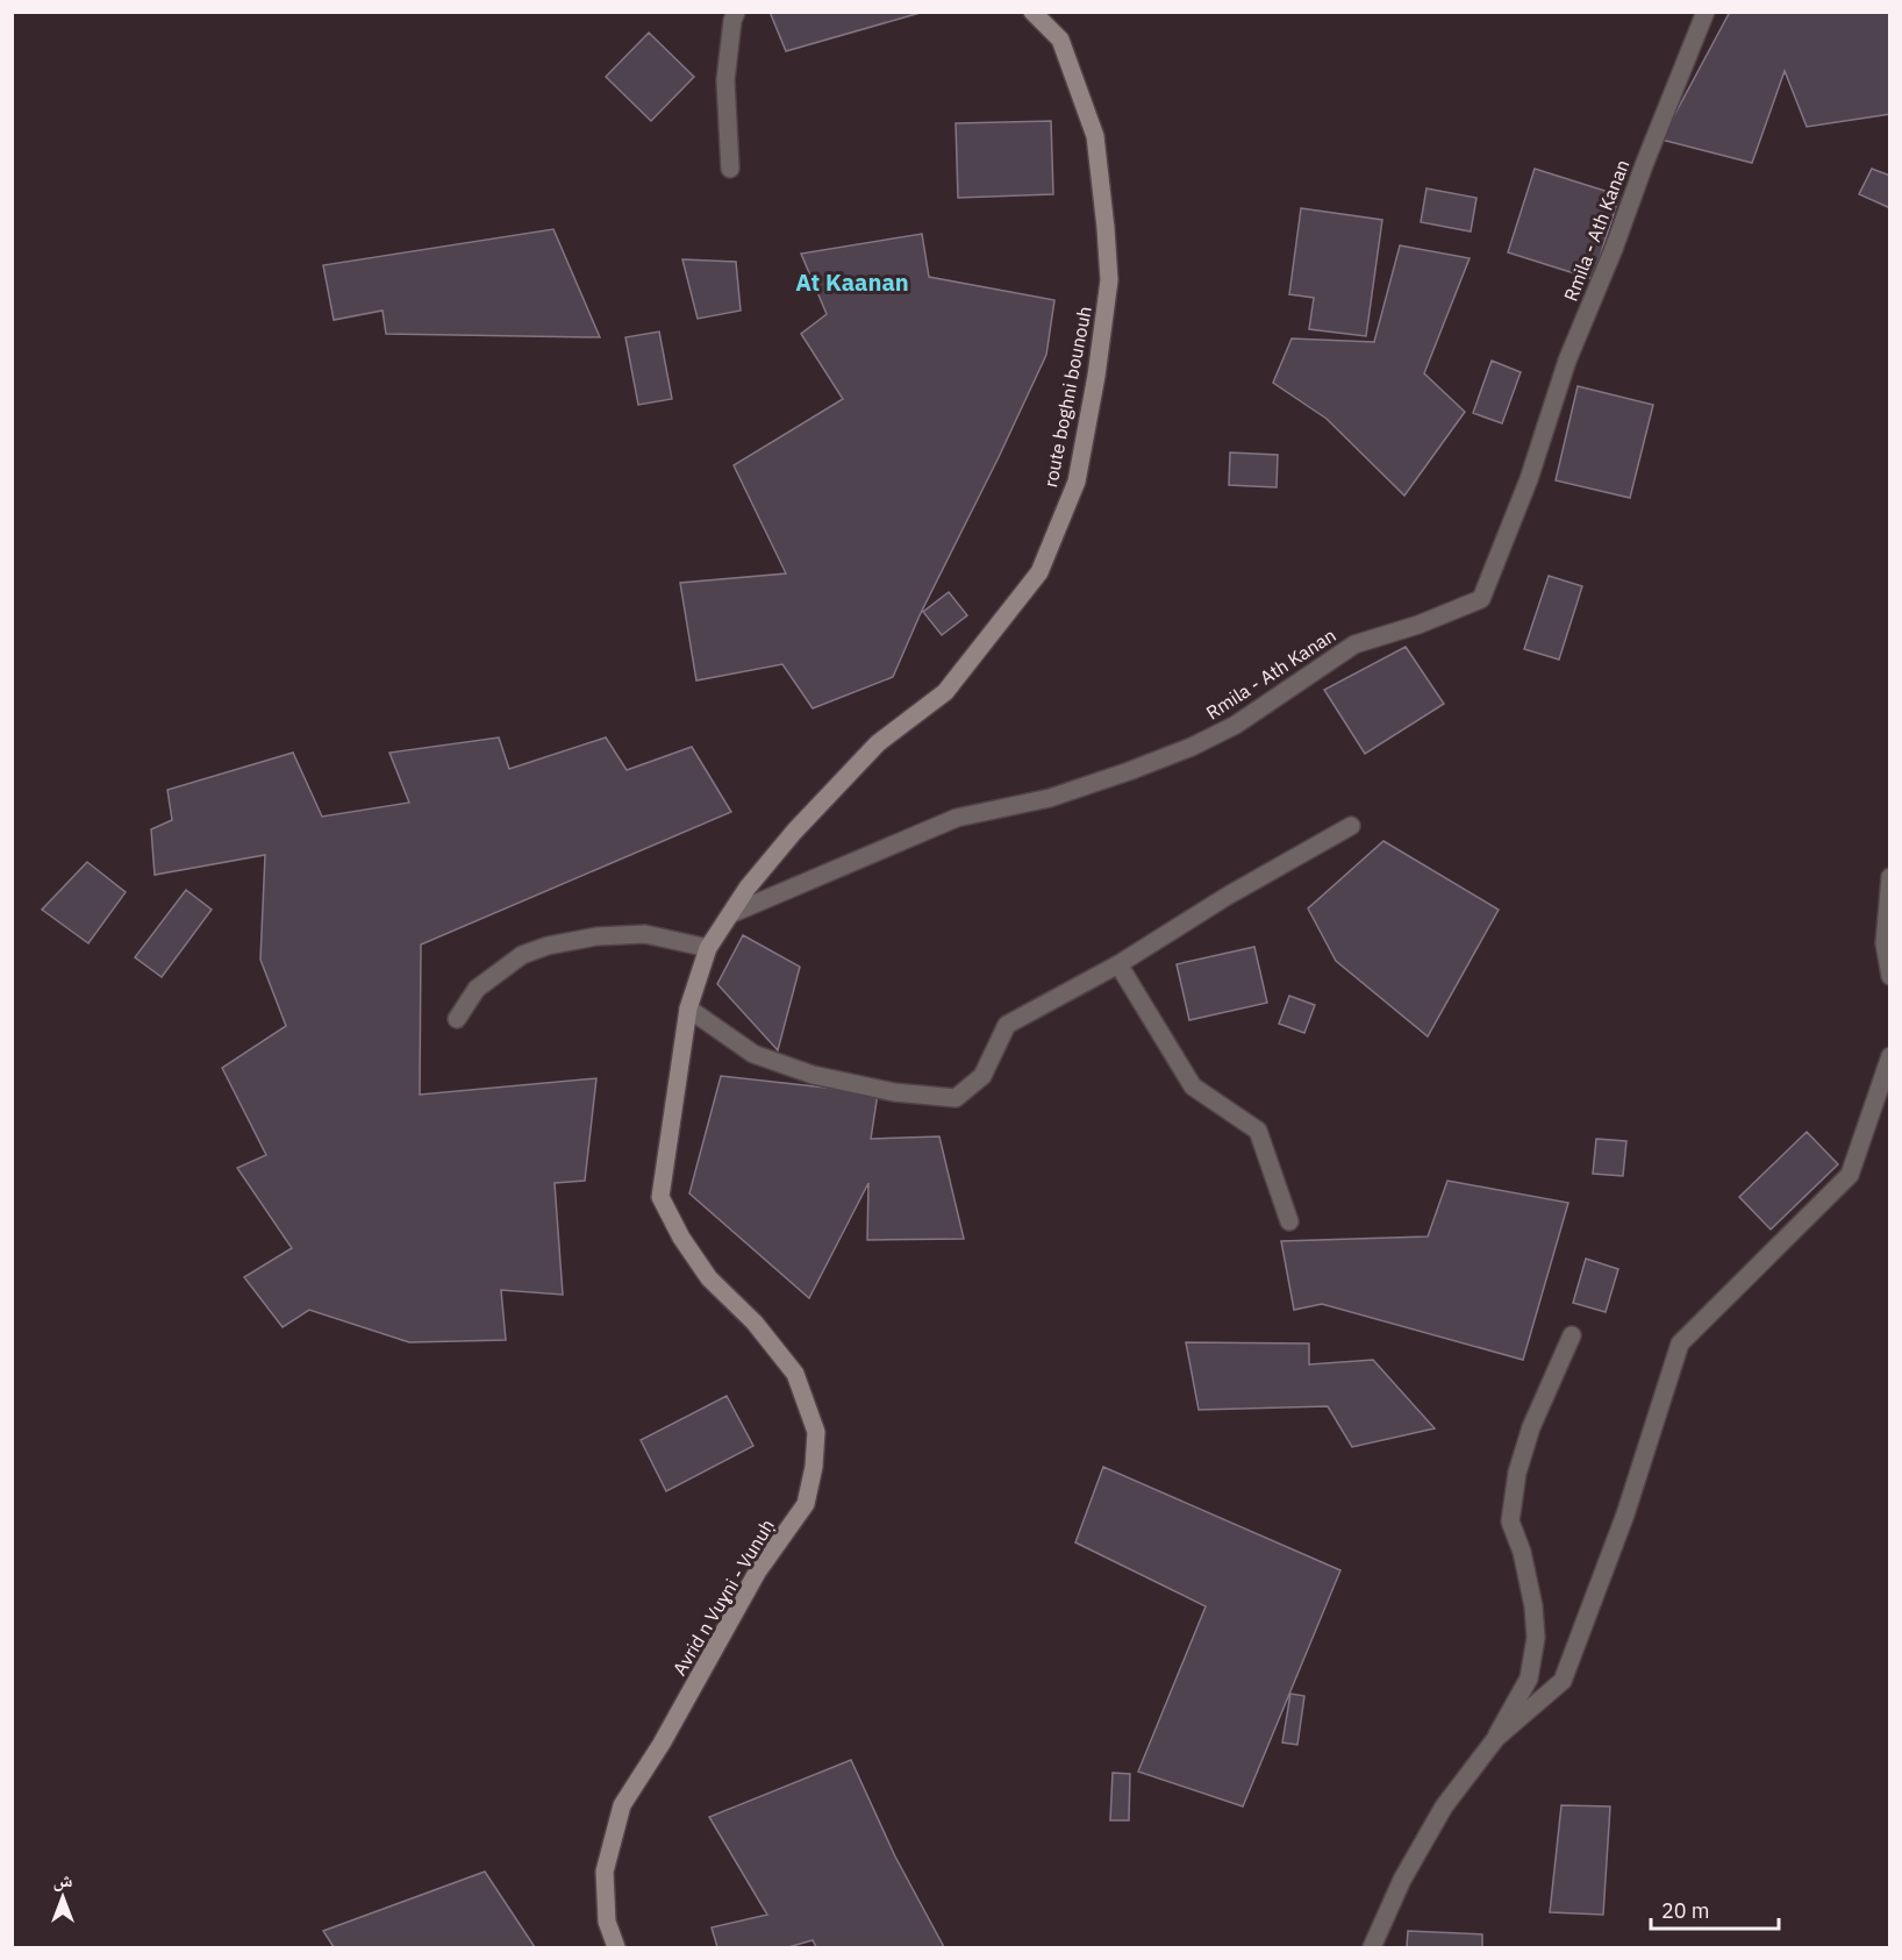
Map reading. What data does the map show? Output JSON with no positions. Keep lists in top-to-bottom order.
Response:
{
  "streets": {
    "main road": ["route boghni bounouh", "Avrid n Vuɣni - Vunuḥ"],
    "street": ["Rmila - Ath Kanan"]
  },
  "crossings": [
    ["Rmila - Ath Kanan", "Avrid n Vuɣni - Vunuḥ"],
    ["route boghni bounouh", "Avrid n Vuɣni - Vunuḥ"]
  ],
  "districts": ["At Kaanan"],
  "scale_bar": "20 m",
  "north": "top"
}
